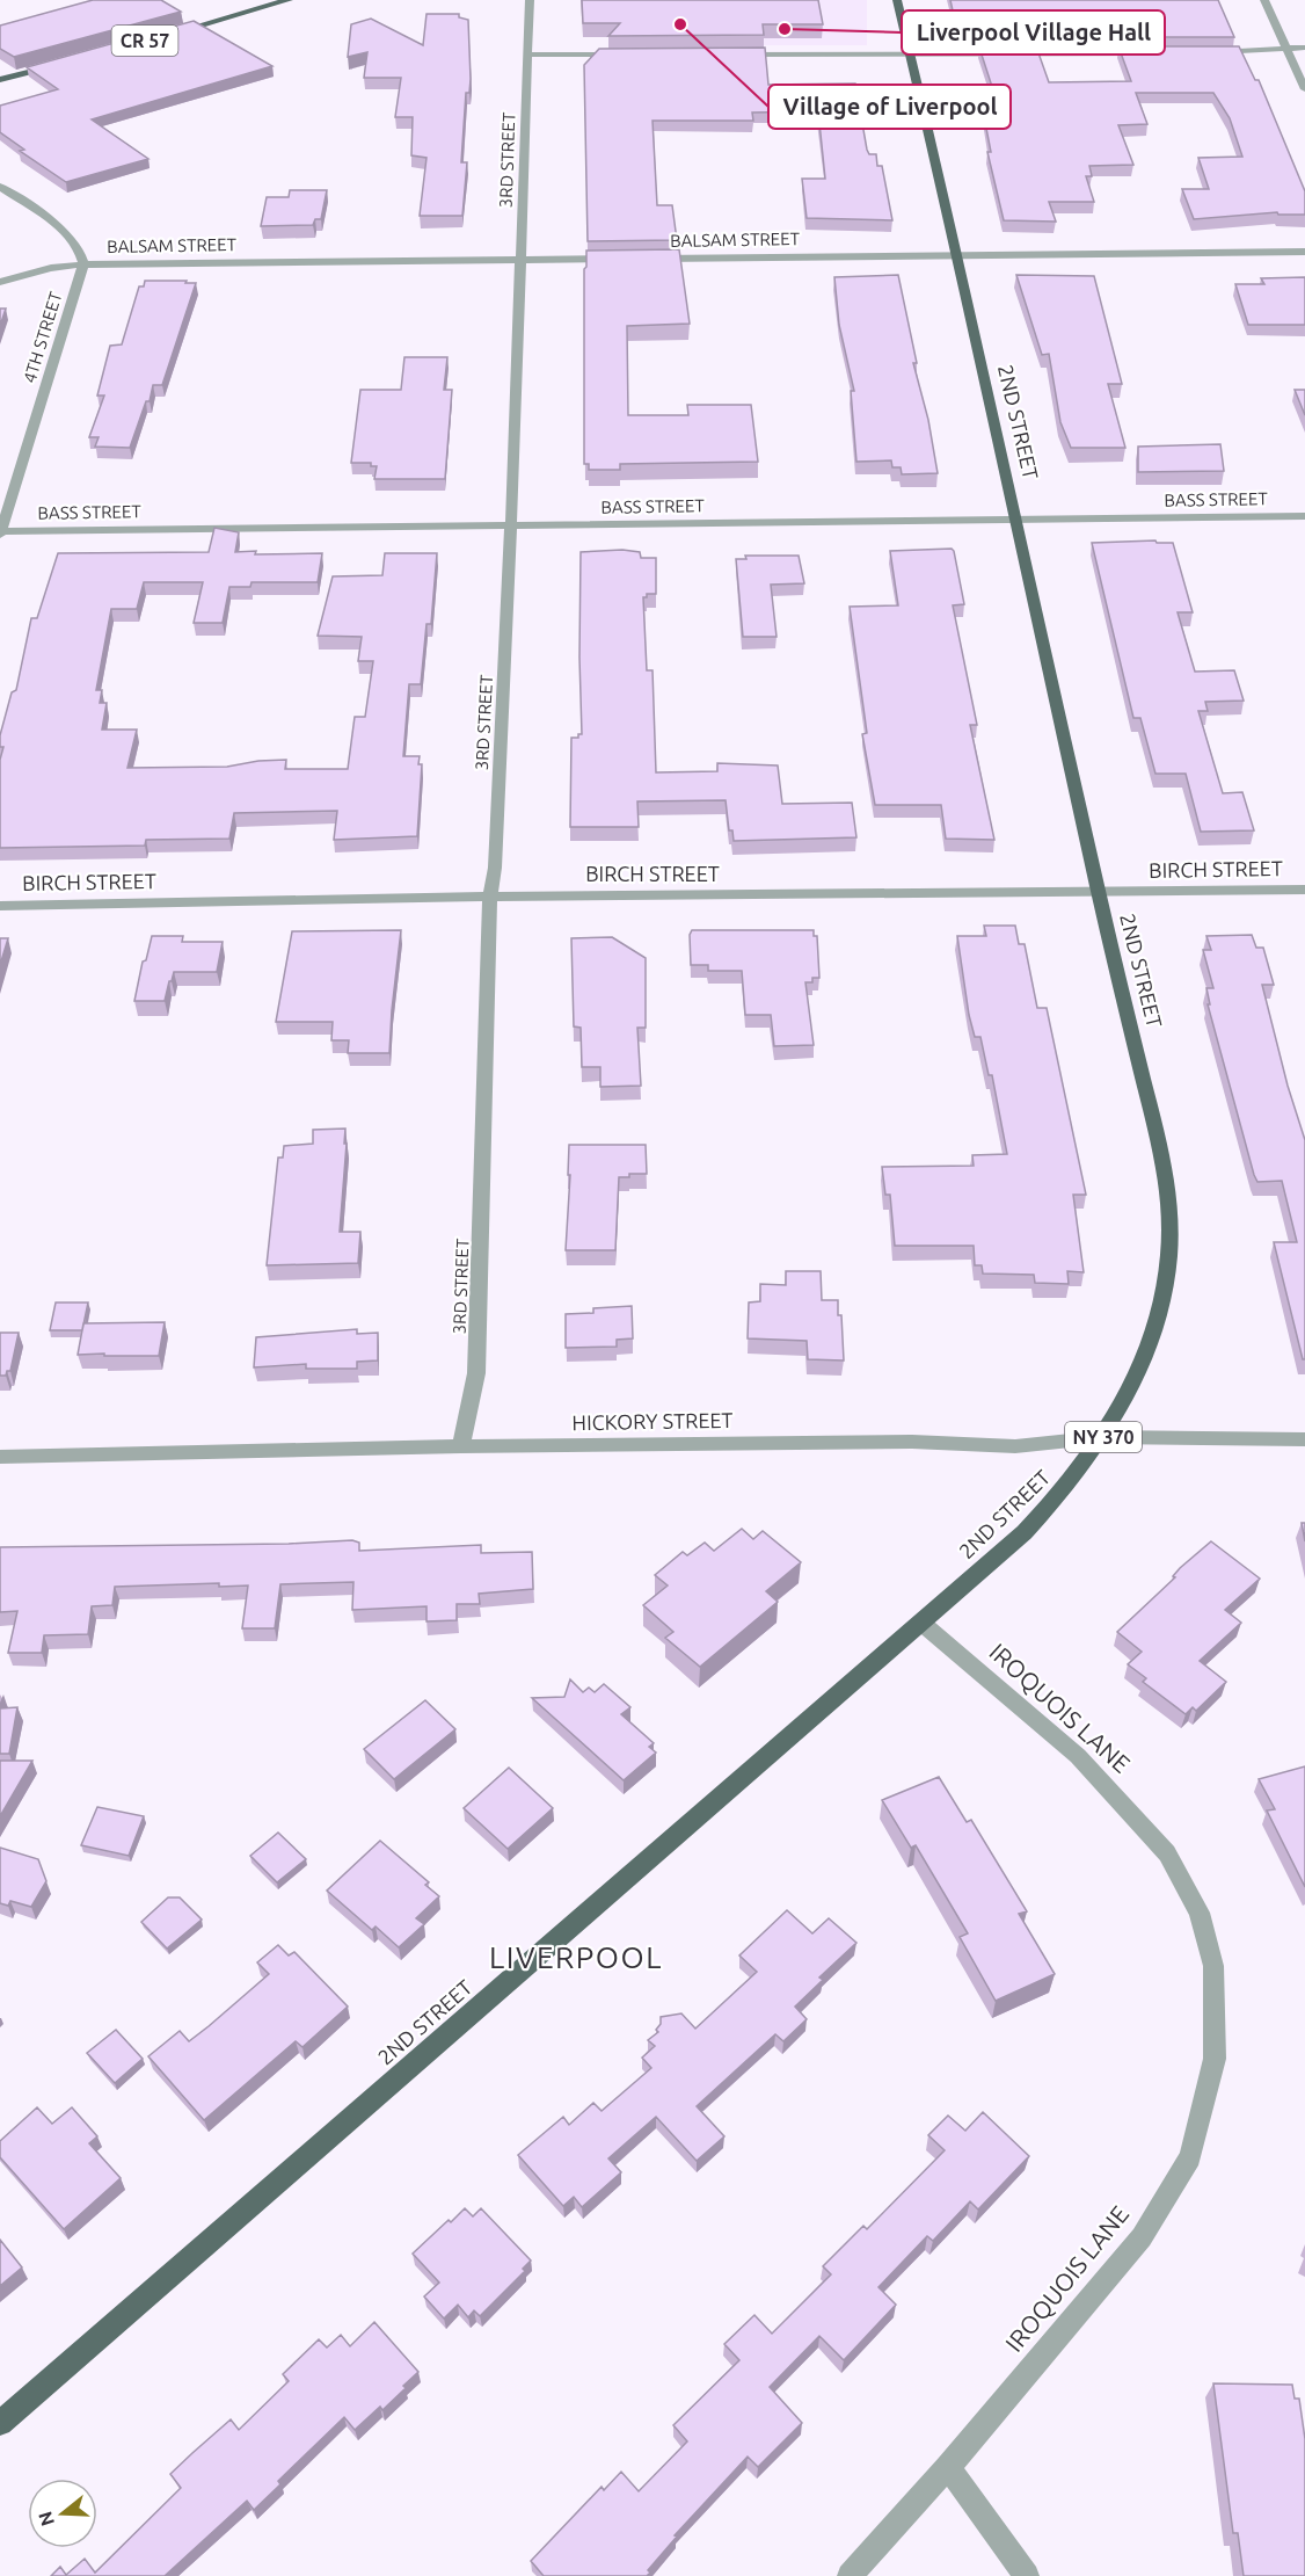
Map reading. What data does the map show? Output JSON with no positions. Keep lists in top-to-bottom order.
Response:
{
  "streets": {
    "main road": ["CR 57", "2ND STREET", "NY 370"],
    "street": [
      "3RD STREET",
      "BALSAM STREET",
      "4TH STREET",
      "BASS STREET",
      "BIRCH STREET",
      "HICKORY STREET",
      "IROQUOIS LANE"
    ]
  },
  "crossings": [
    ["3RD STREET", "BALSAM STREET"],
    ["3RD STREET", "BASS STREET"],
    ["3RD STREET", "BIRCH STREET"],
    ["3RD STREET", "HICKORY STREET"],
    ["BALSAM STREET", "4TH STREET"],
    ["BALSAM STREET", "2ND STREET"],
    ["4TH STREET", "BASS STREET"],
    ["2ND STREET", "BASS STREET"],
    ["2ND STREET", "BIRCH STREET"],
    ["2ND STREET", "HICKORY STREET"],
    ["2ND STREET", "IROQUOIS LANE"]
  ],
  "districts": ["LIVERPOOL"],
  "places": ["Village of Liverpool", "Liverpool Village Hall"],
  "north": "left"
}
